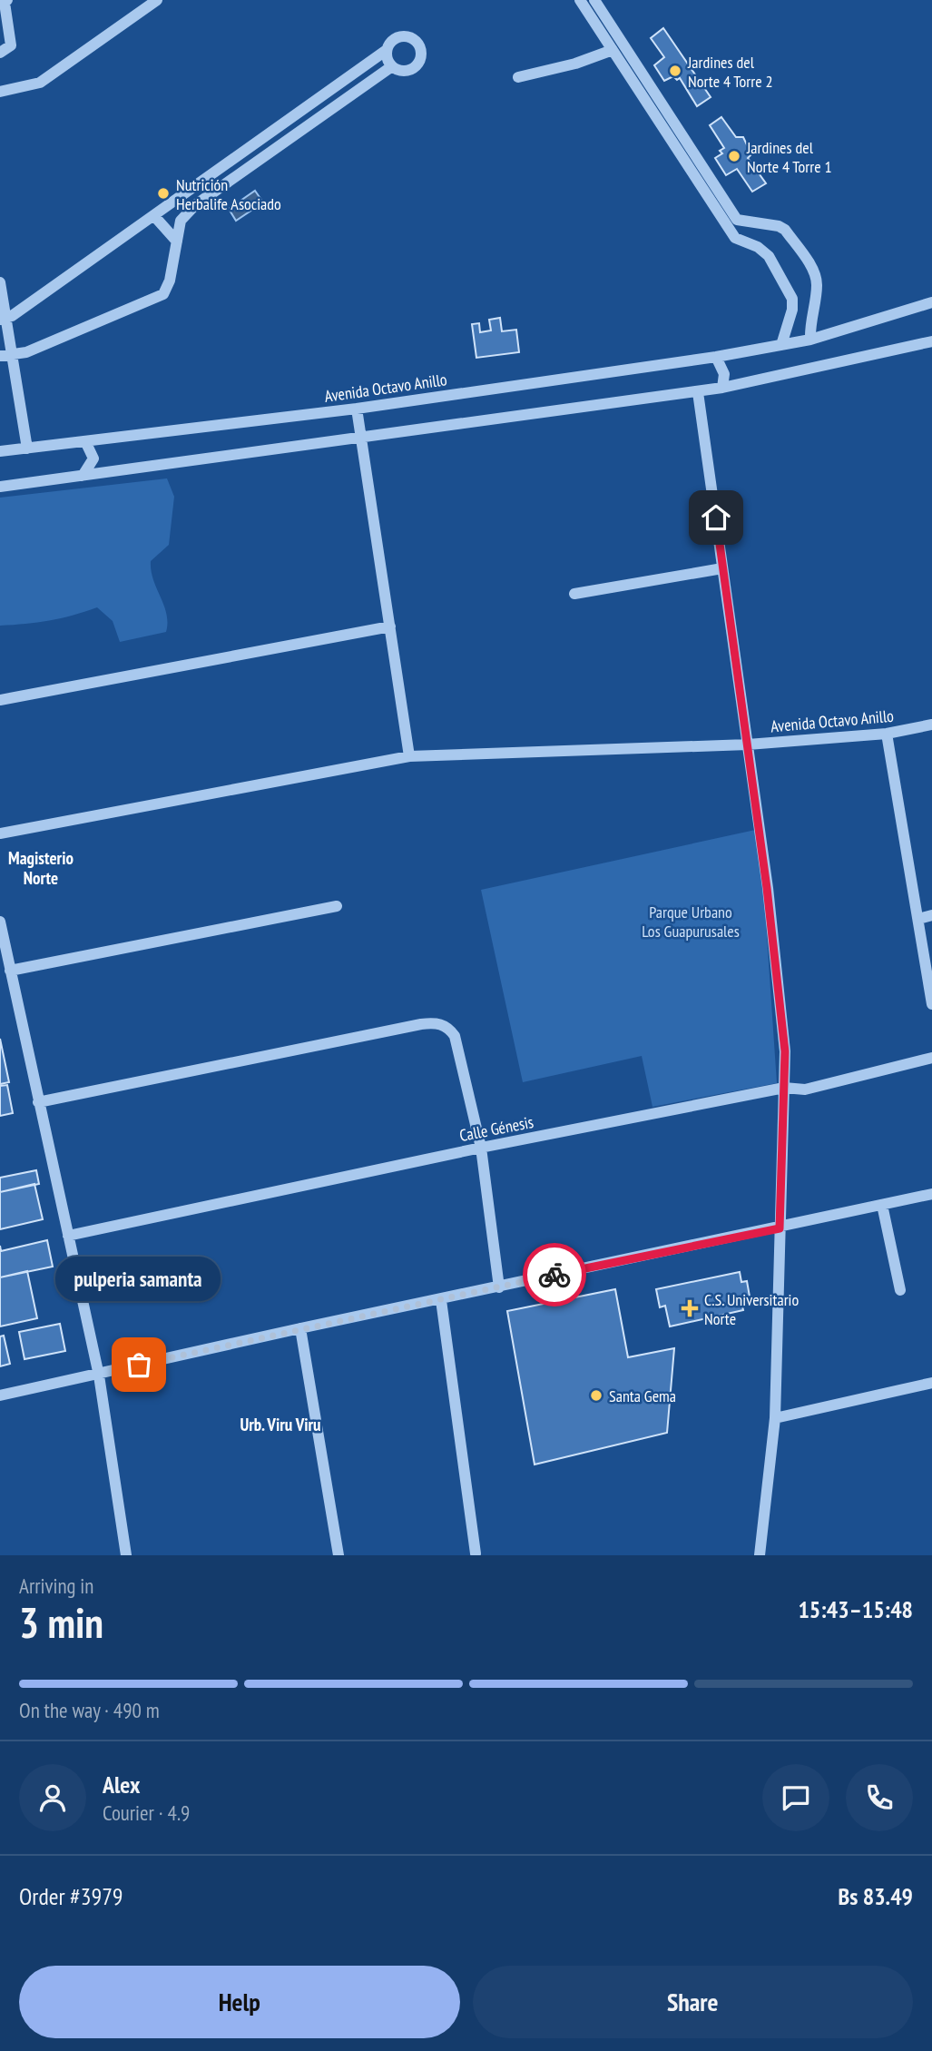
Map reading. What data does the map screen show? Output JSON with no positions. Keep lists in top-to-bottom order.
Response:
{
  "streets": {
    "street": ["Avenida Octavo Anillo", "Calle Génesis"]
  },
  "districts": ["Magisterio Norte", "Urb. Viru Viru"],
  "parks": ["Parque Urbano Los Guapurusales"],
  "places": {
    "other": [
      "Jardines del Norte 4 Torre 2",
      "Jardines del Norte 4 Torre 1",
      "Nutrición Herbalife Asociado",
      "pulperia samanta",
      "Santa Gema"
    ],
    "health": ["C.S. Universitario Norte"]
  },
  "page": {
    "bubble": "pulperia samanta",
    "heading": ["3 min", "Arriving in", "15:43–15:48"],
    "panel": [
      "Alex",
      "Courier · 4.9",
      "Order #3979",
      "Bs 83.49"
    ],
    "bar": "On the way · 490 m",
    "buttons": ["Help", "Share"]
  }
}
